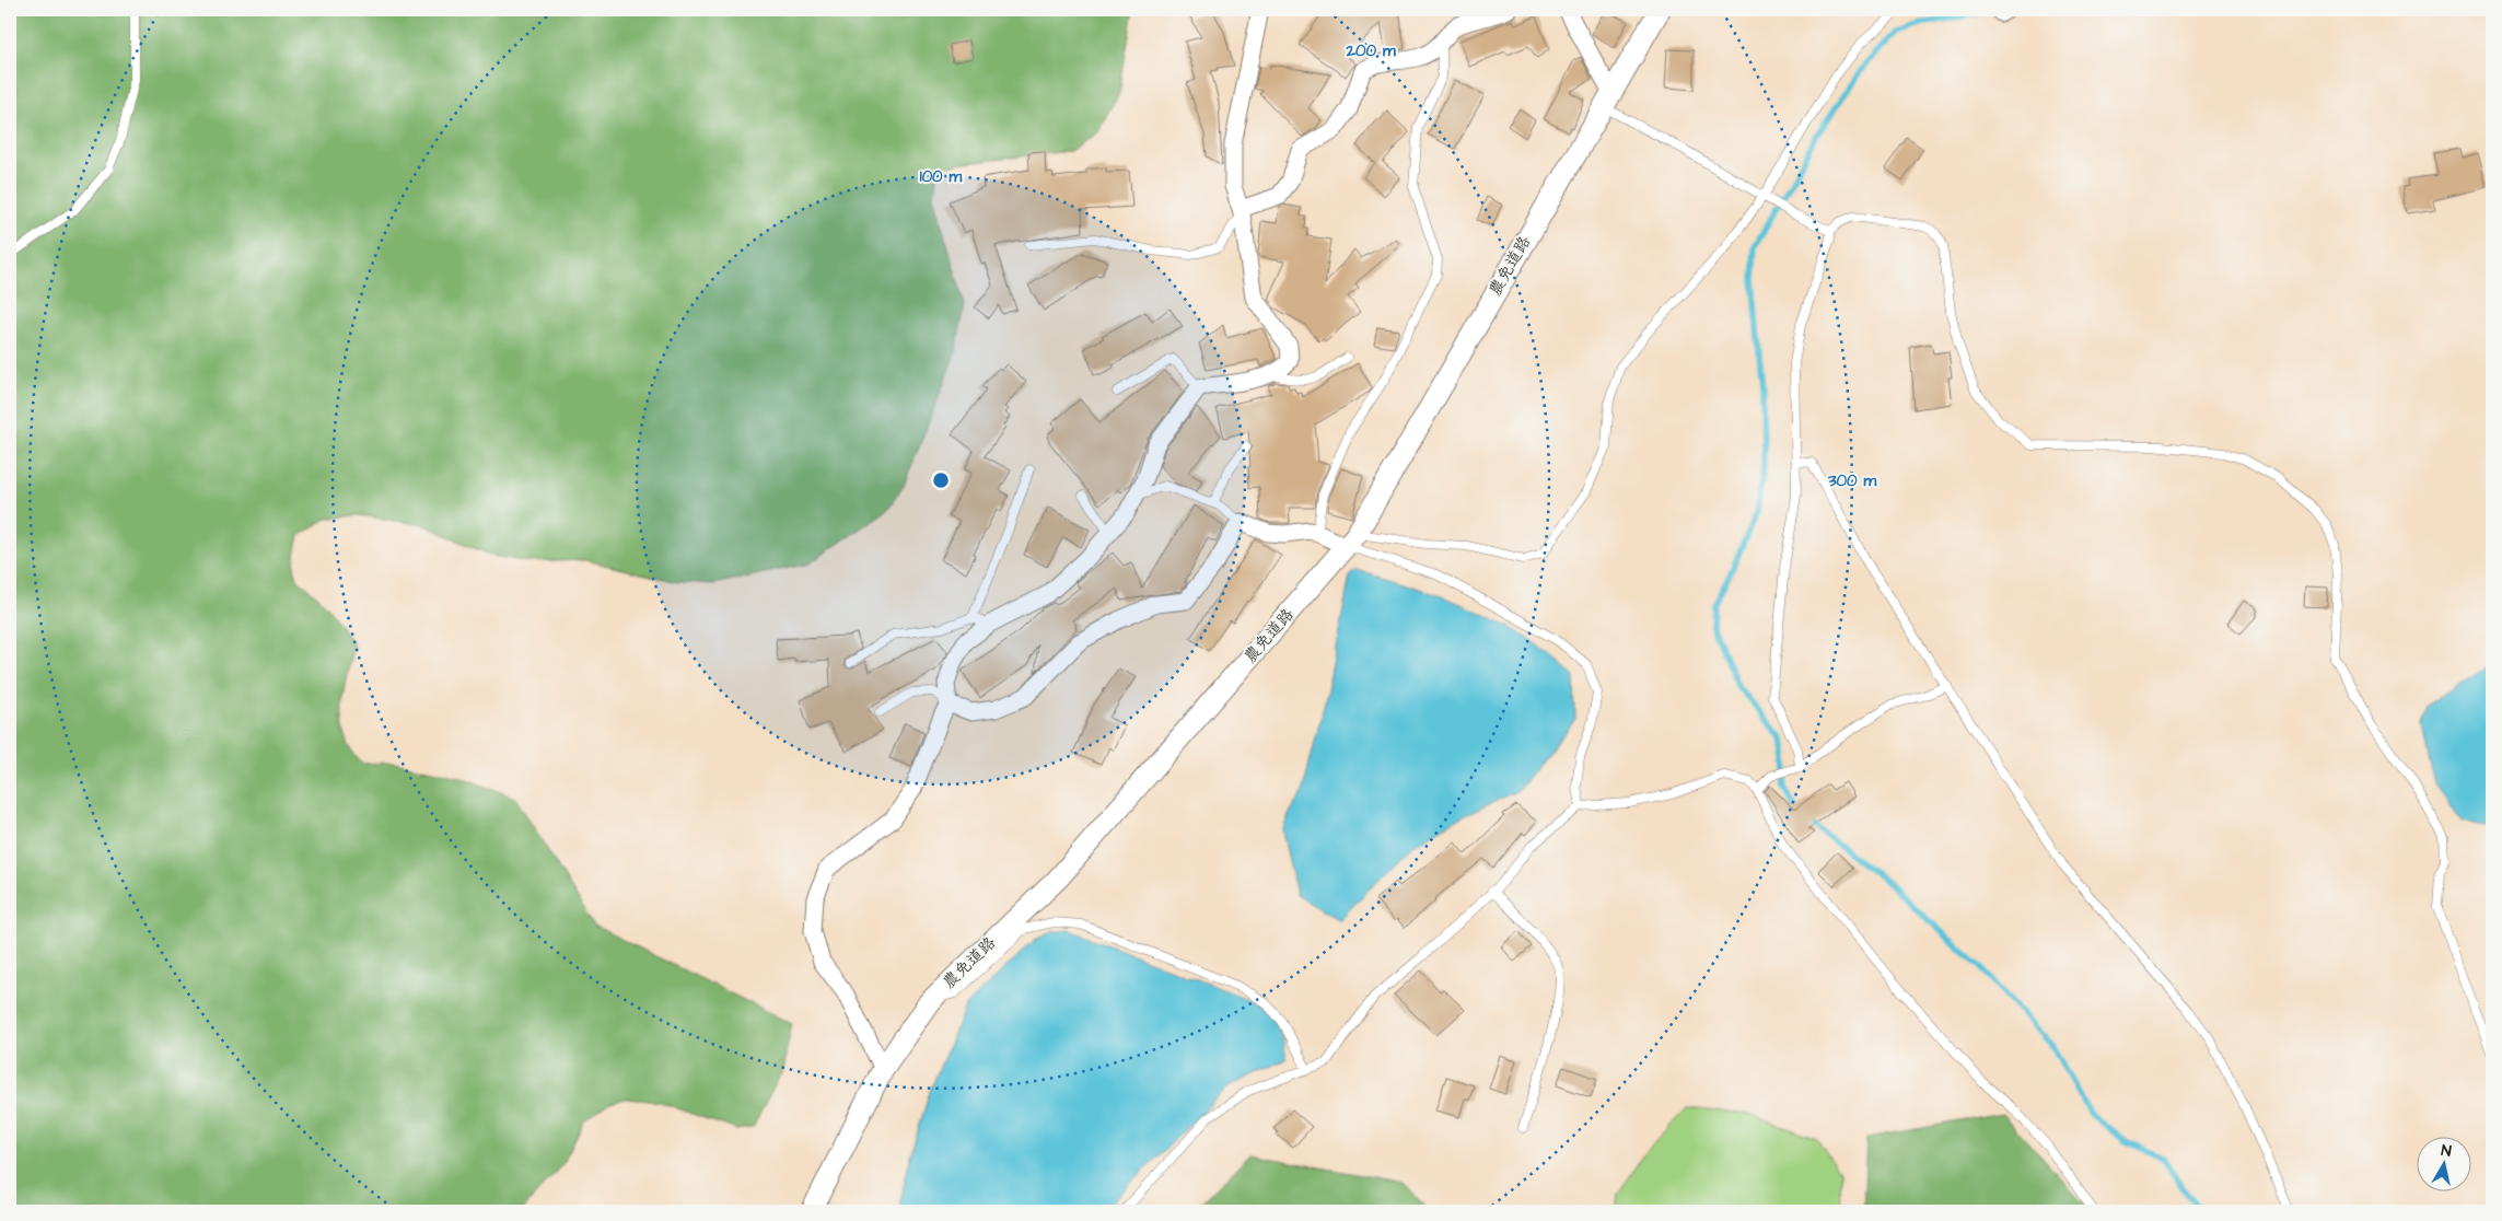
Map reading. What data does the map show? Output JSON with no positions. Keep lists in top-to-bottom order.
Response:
{
  "streets": {
    "street": ["農免道路"]
  },
  "north": "top",
  "rings": ["200 m", "100 m", "300 m"]
}
